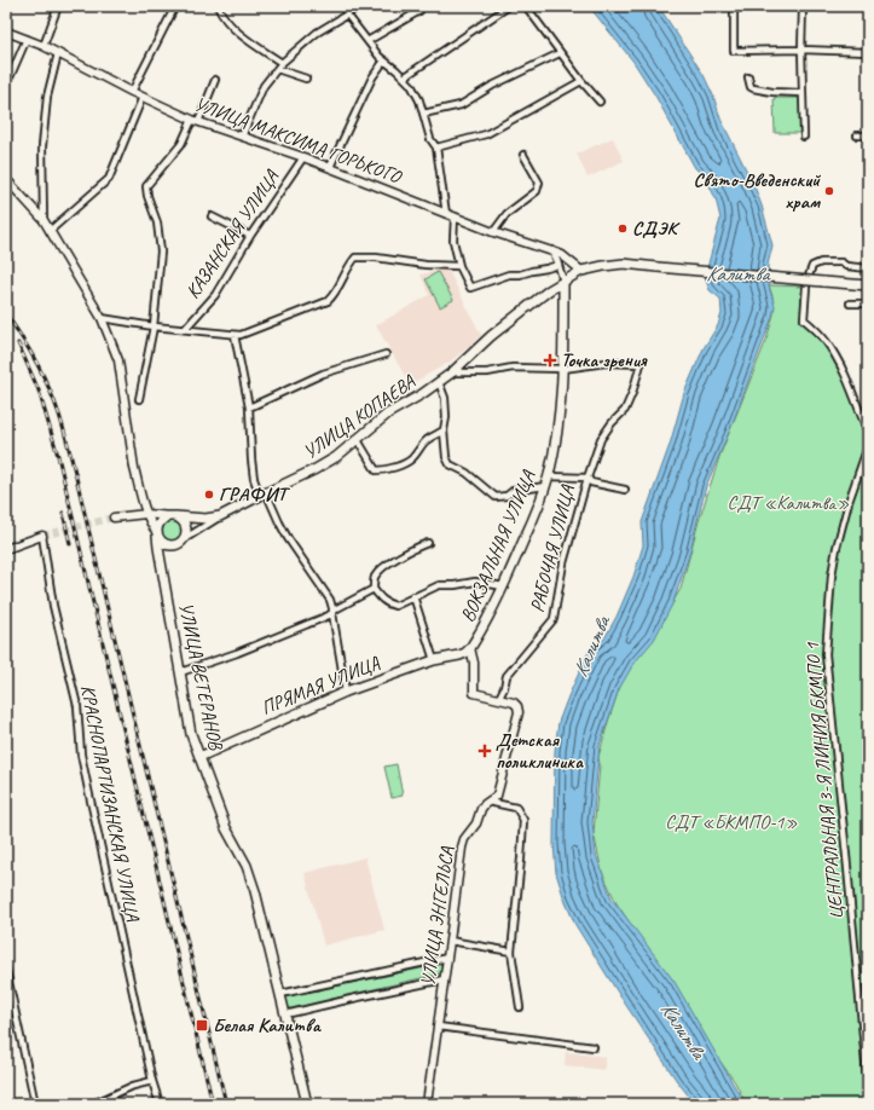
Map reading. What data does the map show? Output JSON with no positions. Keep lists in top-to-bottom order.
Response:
{
  "streets": {
    "main road": [
      "УЛИЦА КОПАЕВА",
      "ВОКЗАЛЬНАЯ УЛИЦА",
      "УЛИЦА ВЕТЕРАНОВ",
      "ПРЯМАЯ УЛИЦА"
    ],
    "street": [
      "УЛИЦА МАКСИМА ГОРЬКОГО",
      "КАЗАНСКАЯ УЛИЦА",
      "РАБОЧАЯ УЛИЦА",
      "ЦЕНТРАЛЬНАЯ 3-Я ЛИНИЯ БКМПО 1",
      "КРАСНОПАРТИЗАНСКАЯ УЛИЦА",
      "УЛИЦА ЭНГЕЛЬСА"
    ]
  },
  "crossings": [
    ["УЛИЦА МАКСИМА ГОРЬКОГО", "КАЗАНСКАЯ УЛИЦА"],
    ["УЛИЦА МАКСИМА ГОРЬКОГО", "УЛИЦА КОПАЕВА"],
    ["УЛИЦА КОПАЕВА", "ВОКЗАЛЬНАЯ УЛИЦА"],
    ["ВОКЗАЛЬНАЯ УЛИЦА", "РАБОЧАЯ УЛИЦА"],
    ["ВОКЗАЛЬНАЯ УЛИЦА", "ПРЯМАЯ УЛИЦА"],
    ["ВОКЗАЛЬНАЯ УЛИЦА", "УЛИЦА ЭНГЕЛЬСА"],
    ["РАБОЧАЯ УЛИЦА", "УЛИЦА ЭНГЕЛЬСА"],
    ["УЛИЦА ВЕТЕРАНОВ", "ПРЯМАЯ УЛИЦА"]
  ],
  "water": ["Калитва"],
  "parks": ["СДТ «Калитва»", "СДТ «БКМПО-1»"],
  "places": {
    "other": ["Свято-Введенский храм", "СДЭК", "ГРАФИТ"],
    "health": ["Точка зрения", "Детская поликлиника"],
    "transit": ["Белая Калитва"]
  }
}
